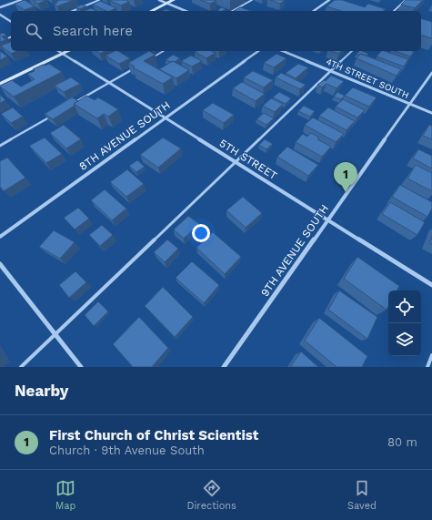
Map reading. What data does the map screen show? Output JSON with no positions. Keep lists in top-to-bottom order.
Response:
{
  "streets": {
    "street": [
      "4TH STREET SOUTH",
      "8TH AVENUE SOUTH",
      "5TH STREET",
      "9TH AVENUE SOUTH"
    ]
  },
  "crossings": [
    ["4TH STREET SOUTH", "9TH AVENUE SOUTH"],
    ["8TH AVENUE SOUTH", "5TH STREET"],
    ["5TH STREET", "9TH AVENUE SOUTH"]
  ],
  "page": {
    "search": "Search here",
    "pins": "1",
    "heading": "Nearby",
    "list": [
      {
        "mark": "1",
        "name": "First Church of Christ Scientist",
        "note": "Church · 9th Avenue South",
        "value": "80 m"
      }
    ],
    "nav": ["Map", "Directions", "Saved"]
  }
}
